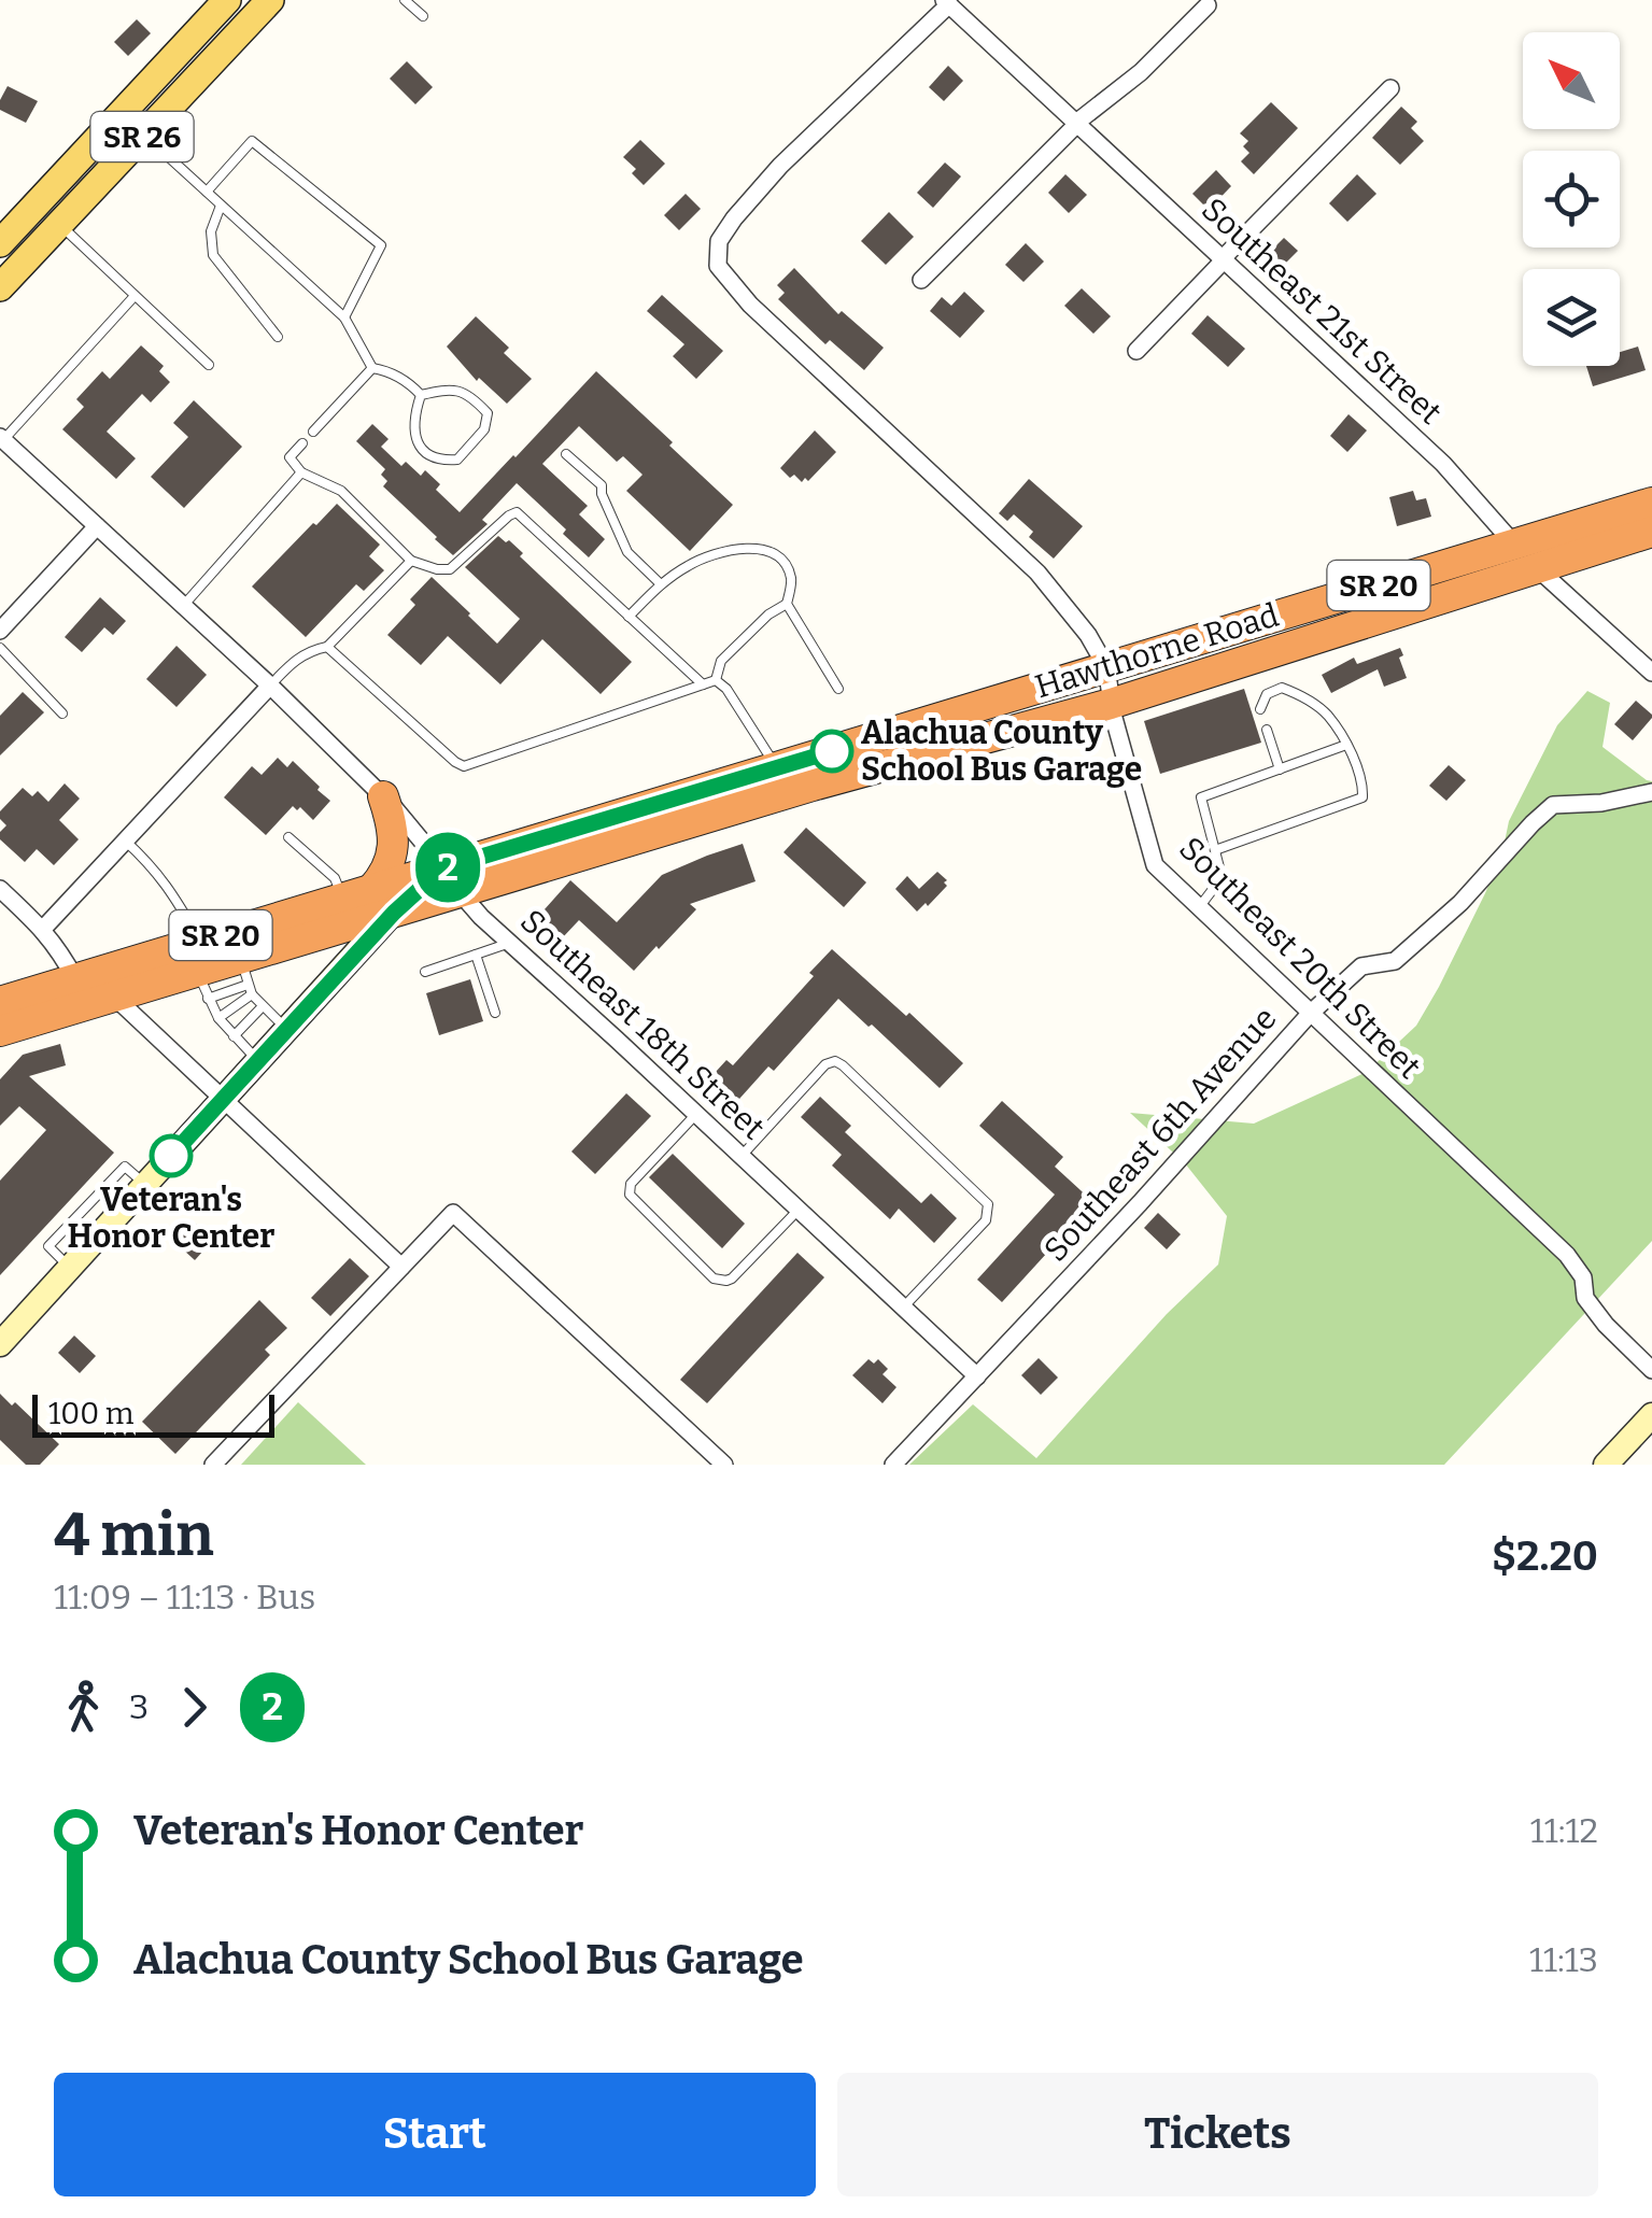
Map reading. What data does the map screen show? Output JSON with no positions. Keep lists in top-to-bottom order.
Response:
{
  "streets": {
    "highway": ["SR 20", "Hawthorne Road"],
    "main road": ["SR 26"],
    "street": [
      "Southeast 21st Street",
      "Southeast 20th Street",
      "Southeast 18th Street",
      "Southeast 6th Avenue"
    ]
  },
  "crossings": [
    ["Southeast 21st Street", "Hawthorne Road"],
    ["Southeast 21st Street", "Southeast 20th Street"],
    ["Hawthorne Road", "Southeast 20th Street"],
    ["Hawthorne Road", "Southeast 18th Street"],
    ["Southeast 20th Street", "Southeast 6th Avenue"],
    ["Southeast 18th Street", "Southeast 6th Avenue"]
  ],
  "places": ["Alachua County School Bus Garage", "Veteran's Honor Center"],
  "lines": ["bus line 2"],
  "scale_bar": "100 m",
  "north": "top left",
  "page": {
    "on_map": "2",
    "scale": "100 m",
    "heading": ["4 min", "11:09 – 11:13 · Bus", "$2.20"],
    "legs": ["3", "2"],
    "list": [
      {
        "name": "Veteran's Honor Center",
        "value": "11:12"
      },
      {
        "name": "Alachua County School Bus Garage",
        "value": "11:13"
      }
    ],
    "buttons": ["Start", "Tickets"]
  }
}
